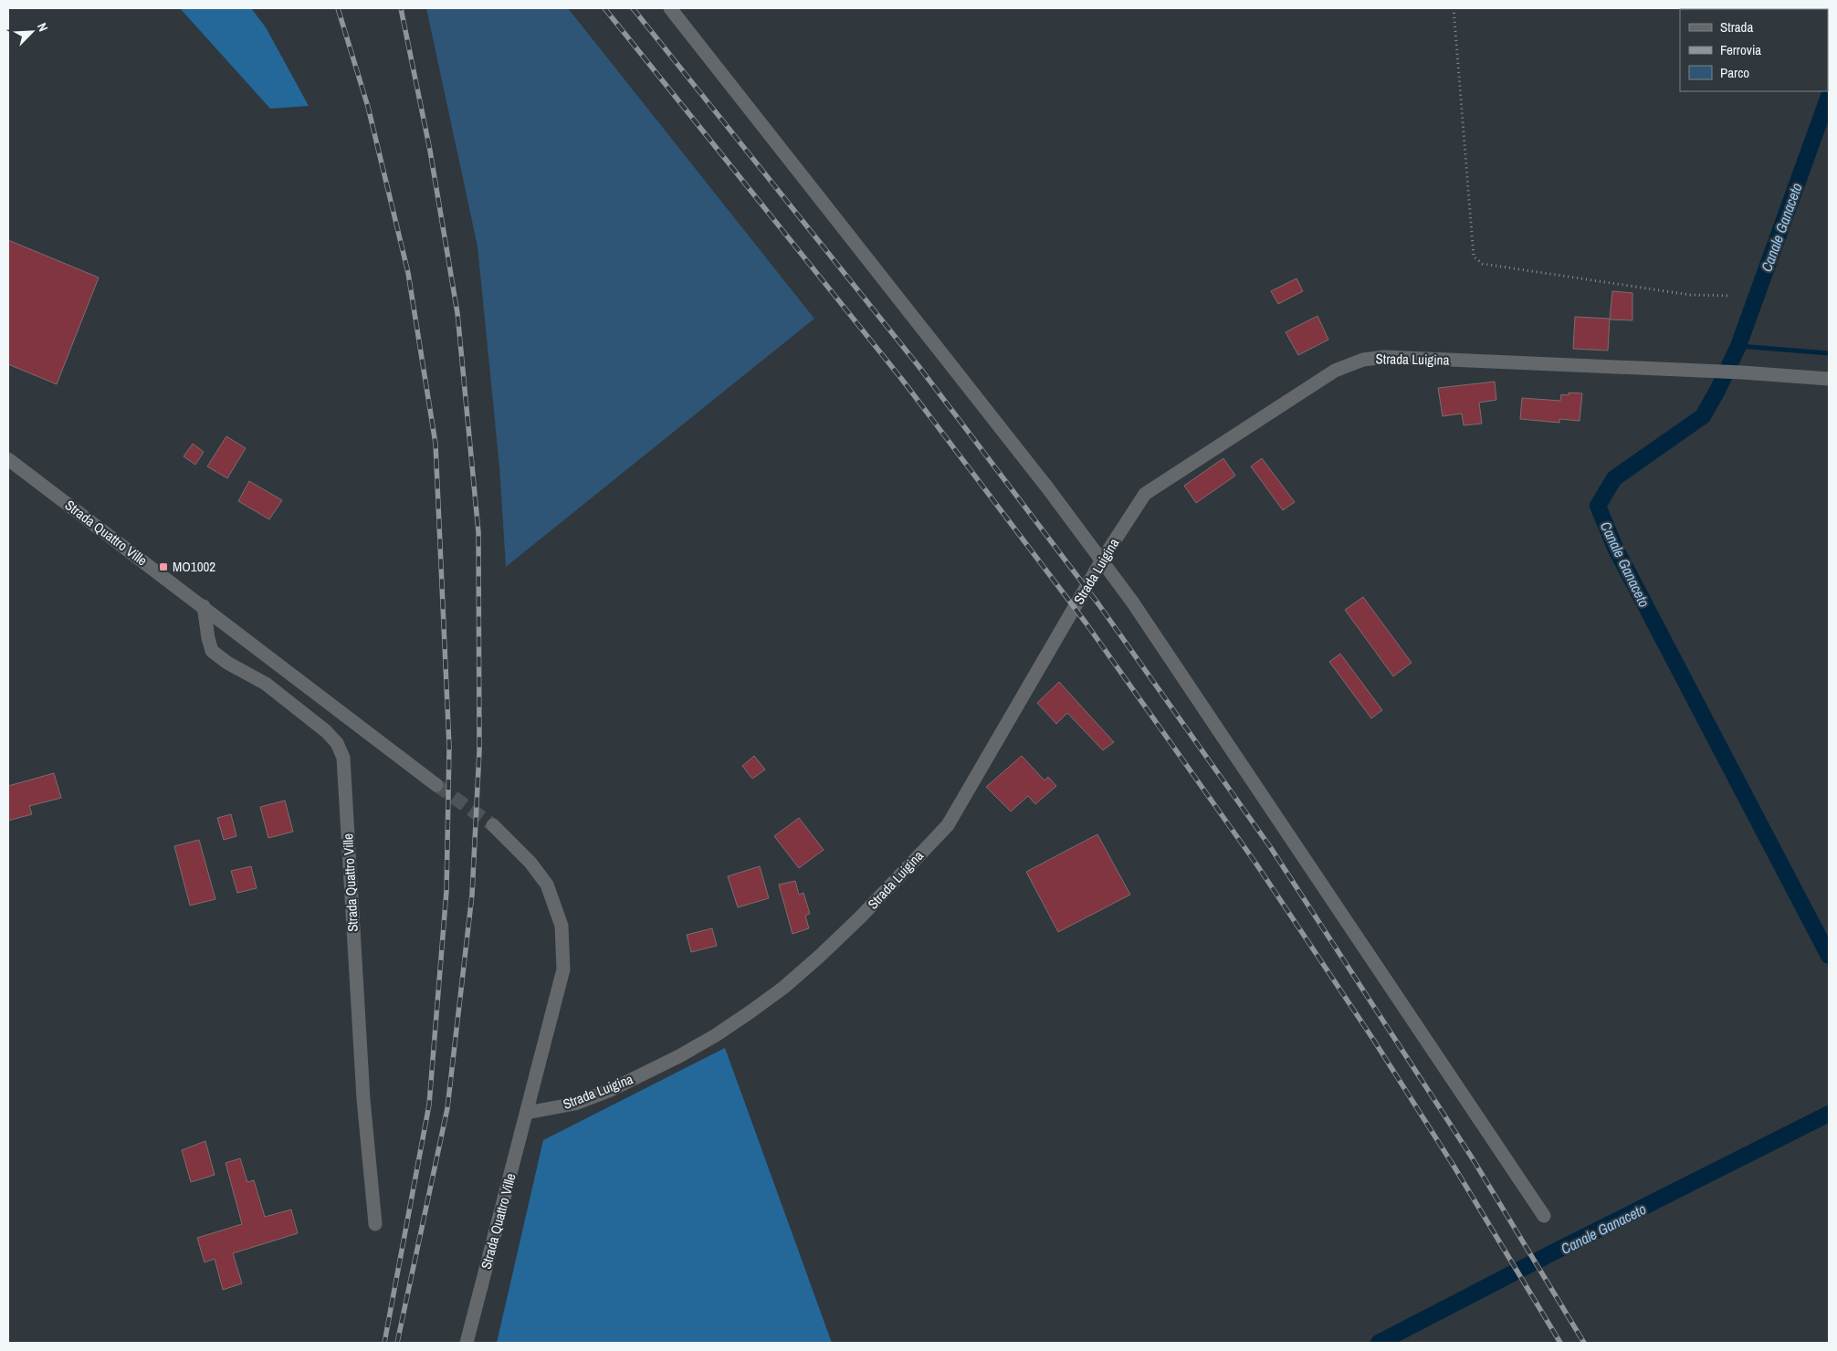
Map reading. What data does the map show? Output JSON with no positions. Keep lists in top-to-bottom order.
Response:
{
  "streets": {
    "street": ["Strada Luigina", "Strada Quattro Ville"]
  },
  "crossings": [
    ["Strada Luigina", "Strada Quattro Ville"]
  ],
  "water": ["Canale Ganaceto"],
  "places": {
    "transit": ["MO1002"]
  },
  "legend": ["Strada", "Ferrovia", "Parco"],
  "north": "top right"
}
